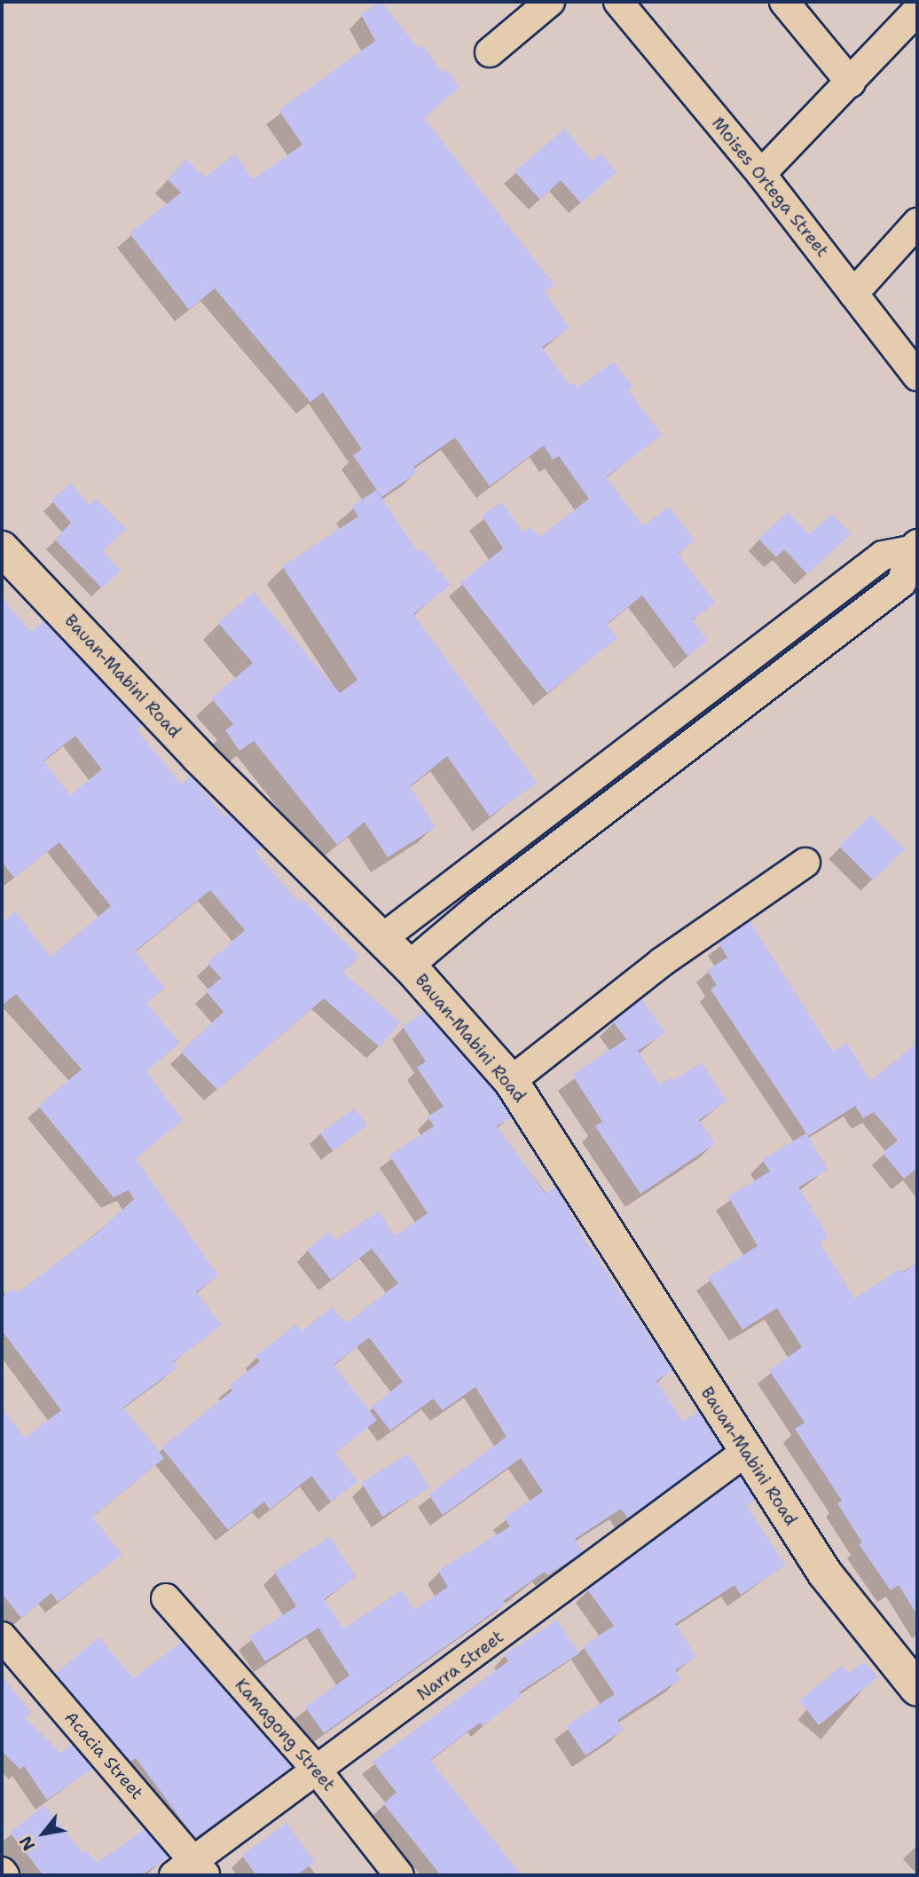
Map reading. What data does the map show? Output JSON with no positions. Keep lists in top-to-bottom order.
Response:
{
  "streets": {
    "main road": ["Bauan-Mabini Road"],
    "street": [
      "Moises Ortega Street",
      "Narra Street",
      "Kamagong Street",
      "Acacia Street"
    ]
  },
  "crossings": [
    ["Bauan-Mabini Road", "Narra Street"],
    ["Narra Street", "Kamagong Street"],
    ["Narra Street", "Acacia Street"]
  ],
  "north": "bottom left"
}
